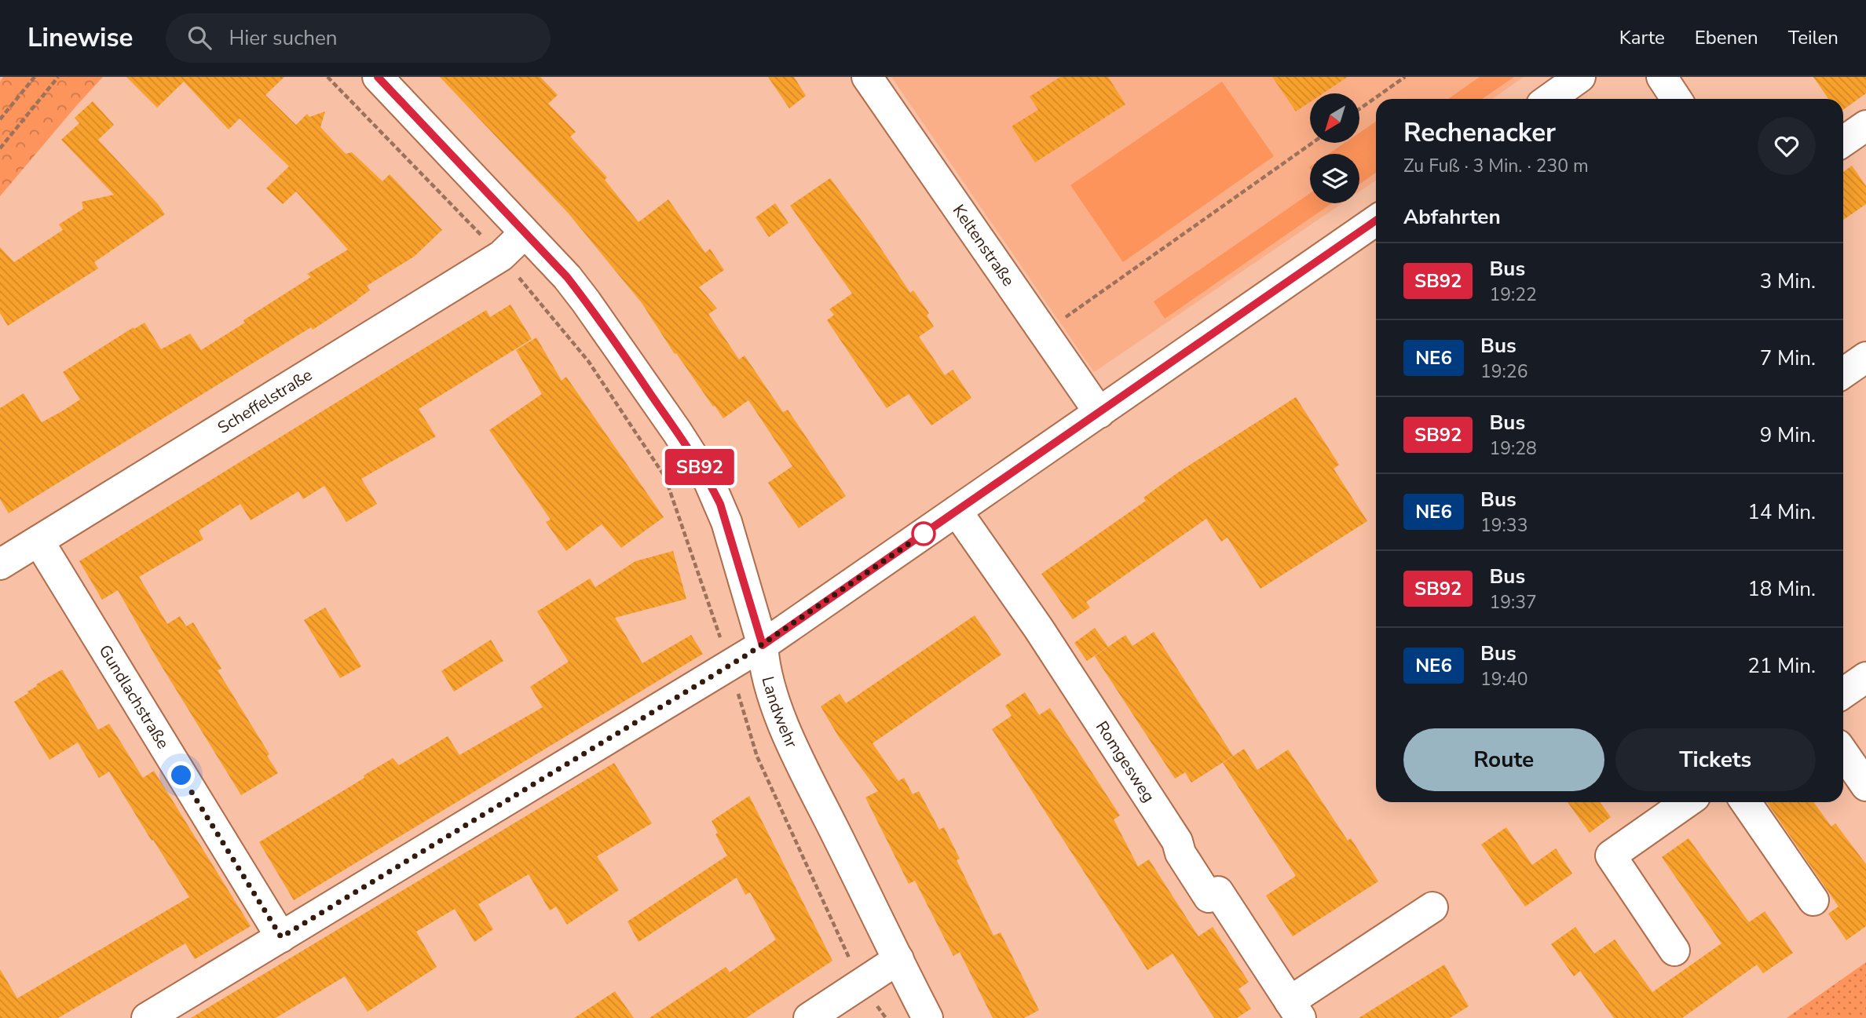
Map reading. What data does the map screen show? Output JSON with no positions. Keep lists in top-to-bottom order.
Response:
{
  "streets": {
    "street": [
      "Keltenstraße",
      "Scheffelstraße",
      "Gundlachstraße",
      "Landwehr",
      "Romgesweg"
    ]
  },
  "crossings": [
    ["Scheffelstraße", "Gundlachstraße"],
    ["Scheffelstraße", "Landwehr"]
  ],
  "lines": ["bus line SB92"],
  "north": "bottom left",
  "page": {
    "header": "Linewise",
    "search": "Hier suchen",
    "nav": ["Karte", "Ebenen", "Teilen"],
    "on_map": "SB92",
    "heading": [
      ["Rechenacker", "Zu Fuß · 3 Min. · 230 m"],
      "Abfahrten"
    ],
    "list": [
      {
        "mark": "SB92",
        "name": "Bus",
        "note": "19:22",
        "value": "3 Min."
      },
      {
        "mark": "NE6",
        "name": "Bus",
        "note": "19:26",
        "value": "7 Min."
      },
      {
        "mark": "SB92",
        "name": "Bus",
        "note": "19:28",
        "value": "9 Min."
      },
      {
        "mark": "NE6",
        "name": "Bus",
        "note": "19:33",
        "value": "14 Min."
      },
      {
        "mark": "SB92",
        "name": "Bus",
        "note": "19:37",
        "value": "18 Min."
      },
      {
        "mark": "NE6",
        "name": "Bus",
        "note": "19:40",
        "value": "21 Min."
      }
    ],
    "buttons": ["Route", "Tickets"]
  }
}
